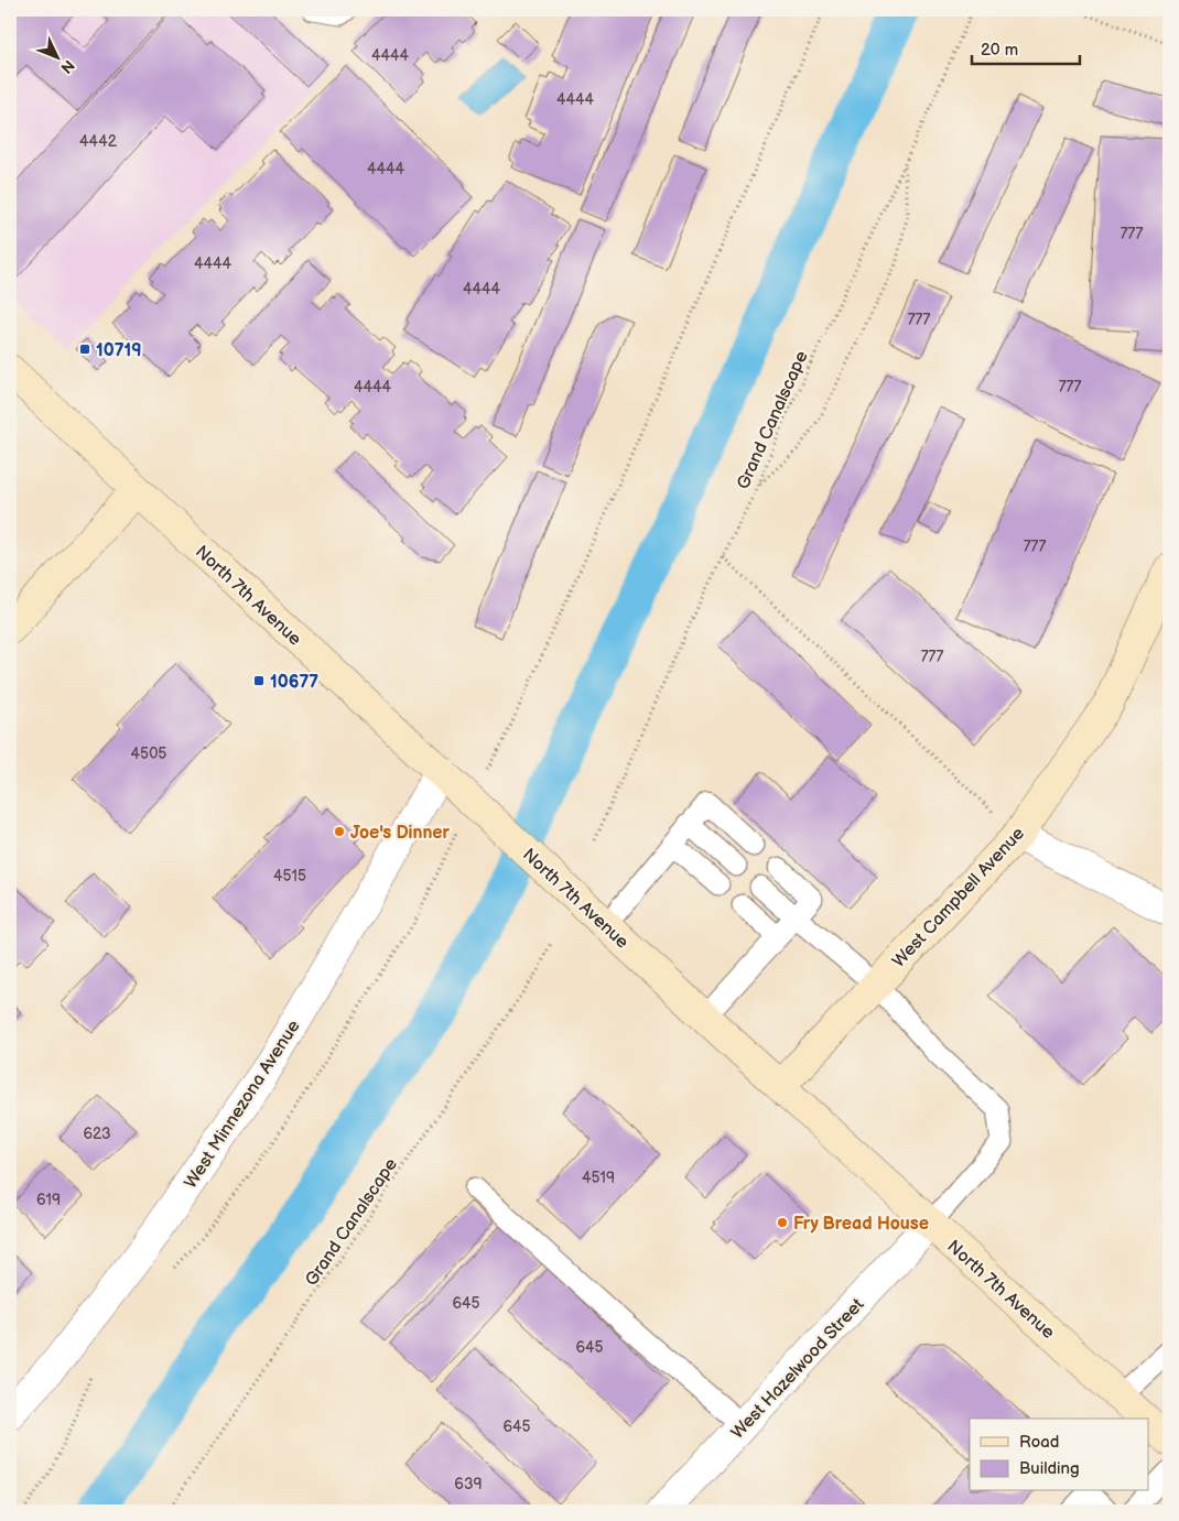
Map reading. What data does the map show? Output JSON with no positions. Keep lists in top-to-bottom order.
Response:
{
  "streets": {
    "main road": ["North 7th Avenue", "West Campbell Avenue"],
    "street": ["West Minnezona Avenue", "West Hazelwood Street"],
    "path": ["Grand Canalscape"]
  },
  "crossings": [
    ["North 7th Avenue", "West Campbell Avenue"],
    ["North 7th Avenue", "West Minnezona Avenue"],
    ["North 7th Avenue", "West Hazelwood Street"]
  ],
  "places": {
    "transit": ["10719", "10677"],
    "other": ["Joe's Dinner", "Fry Bread House"]
  },
  "house_numbers": [
    "4444",
    "4444",
    "4442",
    "4444",
    "777",
    "4444",
    "4444",
    "777",
    "4444",
    "777",
    "777",
    "777",
    "4505",
    "4515",
    "623",
    "4519",
    "619",
    "645",
    "645",
    "645",
    "639"
  ],
  "legend": ["Road", "Building"],
  "scale_bar": "20 m",
  "north": "bottom right"
}
